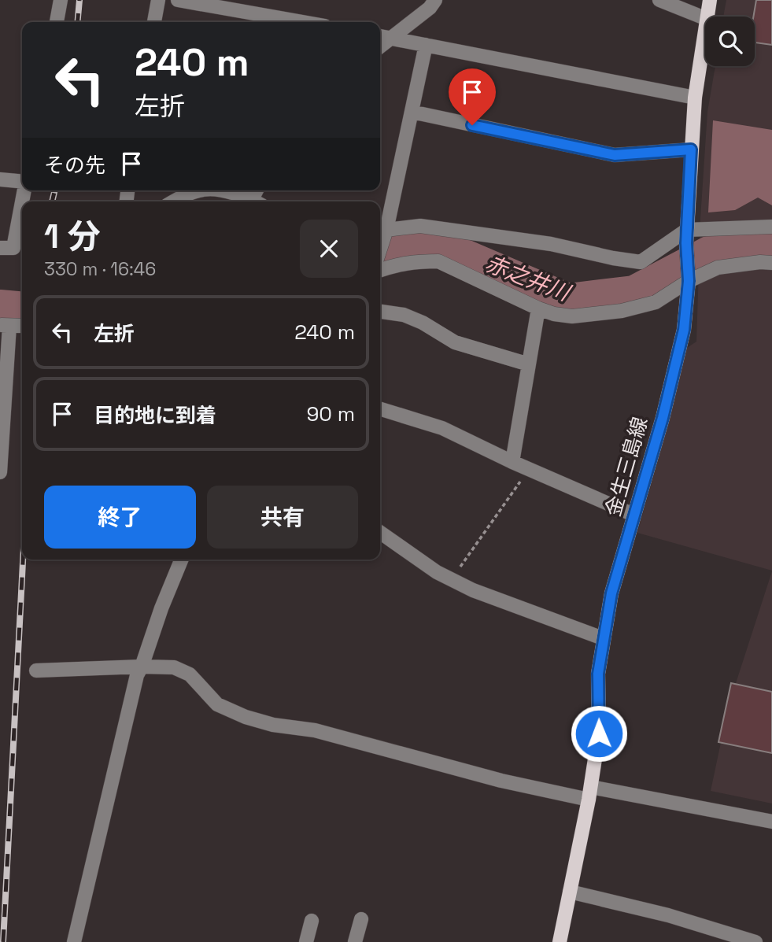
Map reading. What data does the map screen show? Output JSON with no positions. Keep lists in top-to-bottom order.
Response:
{
  "streets": {
    "main road": ["金生三島線"]
  },
  "water": ["赤之井川"],
  "page": {
    "turn": ["240 m", "左折"],
    "then": "その先",
    "heading": ["1 分", "330 m · 16:46"],
    "list": [
      {
        "name": "左折",
        "value": "240 m"
      },
      {
        "name": "目的地に到着",
        "value": "90 m"
      }
    ],
    "buttons": ["終了", "共有"]
  }
}
